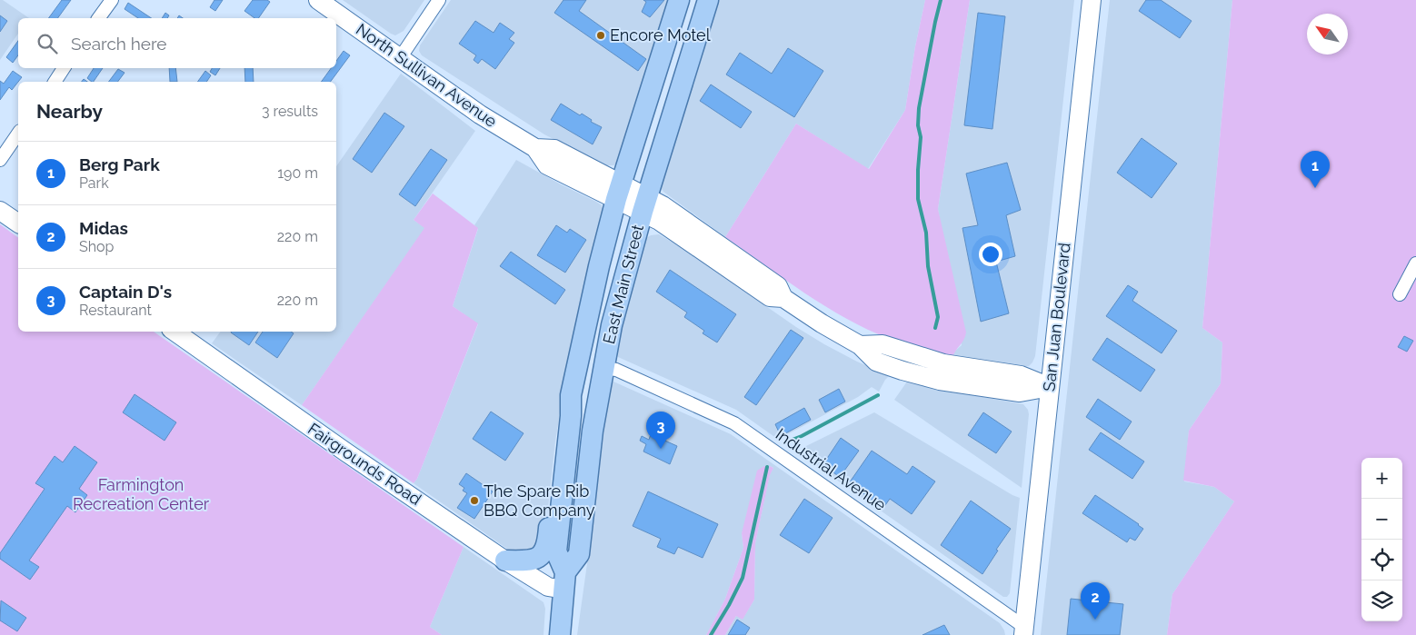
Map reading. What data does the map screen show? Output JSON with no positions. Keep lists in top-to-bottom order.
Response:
{
  "streets": {
    "main road": [
      "North Sullivan Avenue",
      "East Main Street",
      "San Juan Boulevard",
      "Fairgrounds Road"
    ],
    "street": ["Industrial Avenue"]
  },
  "crossings": [
    ["North Sullivan Avenue", "East Main Street"],
    ["North Sullivan Avenue", "San Juan Boulevard"],
    ["East Main Street", "Fairgrounds Road"],
    ["East Main Street", "Industrial Avenue"],
    ["San Juan Boulevard", "Industrial Avenue"]
  ],
  "parks": ["Farmington Recreation Center"],
  "places": ["Encore Motel", "The Spare Rib BBQ Company"],
  "north": "top left",
  "page": {
    "search": "Search here",
    "heading": ["Nearby", "3 results"],
    "list": [
      {
        "mark": "1",
        "name": "Berg Park",
        "note": "Park",
        "value": "190 m"
      },
      {
        "mark": "2",
        "name": "Midas",
        "note": "Shop",
        "value": "220 m"
      },
      {
        "mark": "3",
        "name": "Captain D's",
        "note": "Restaurant",
        "value": "220 m"
      }
    ],
    "pins": ["1", "3", "2"],
    "map_buttons": ["+", "−"]
  }
}
